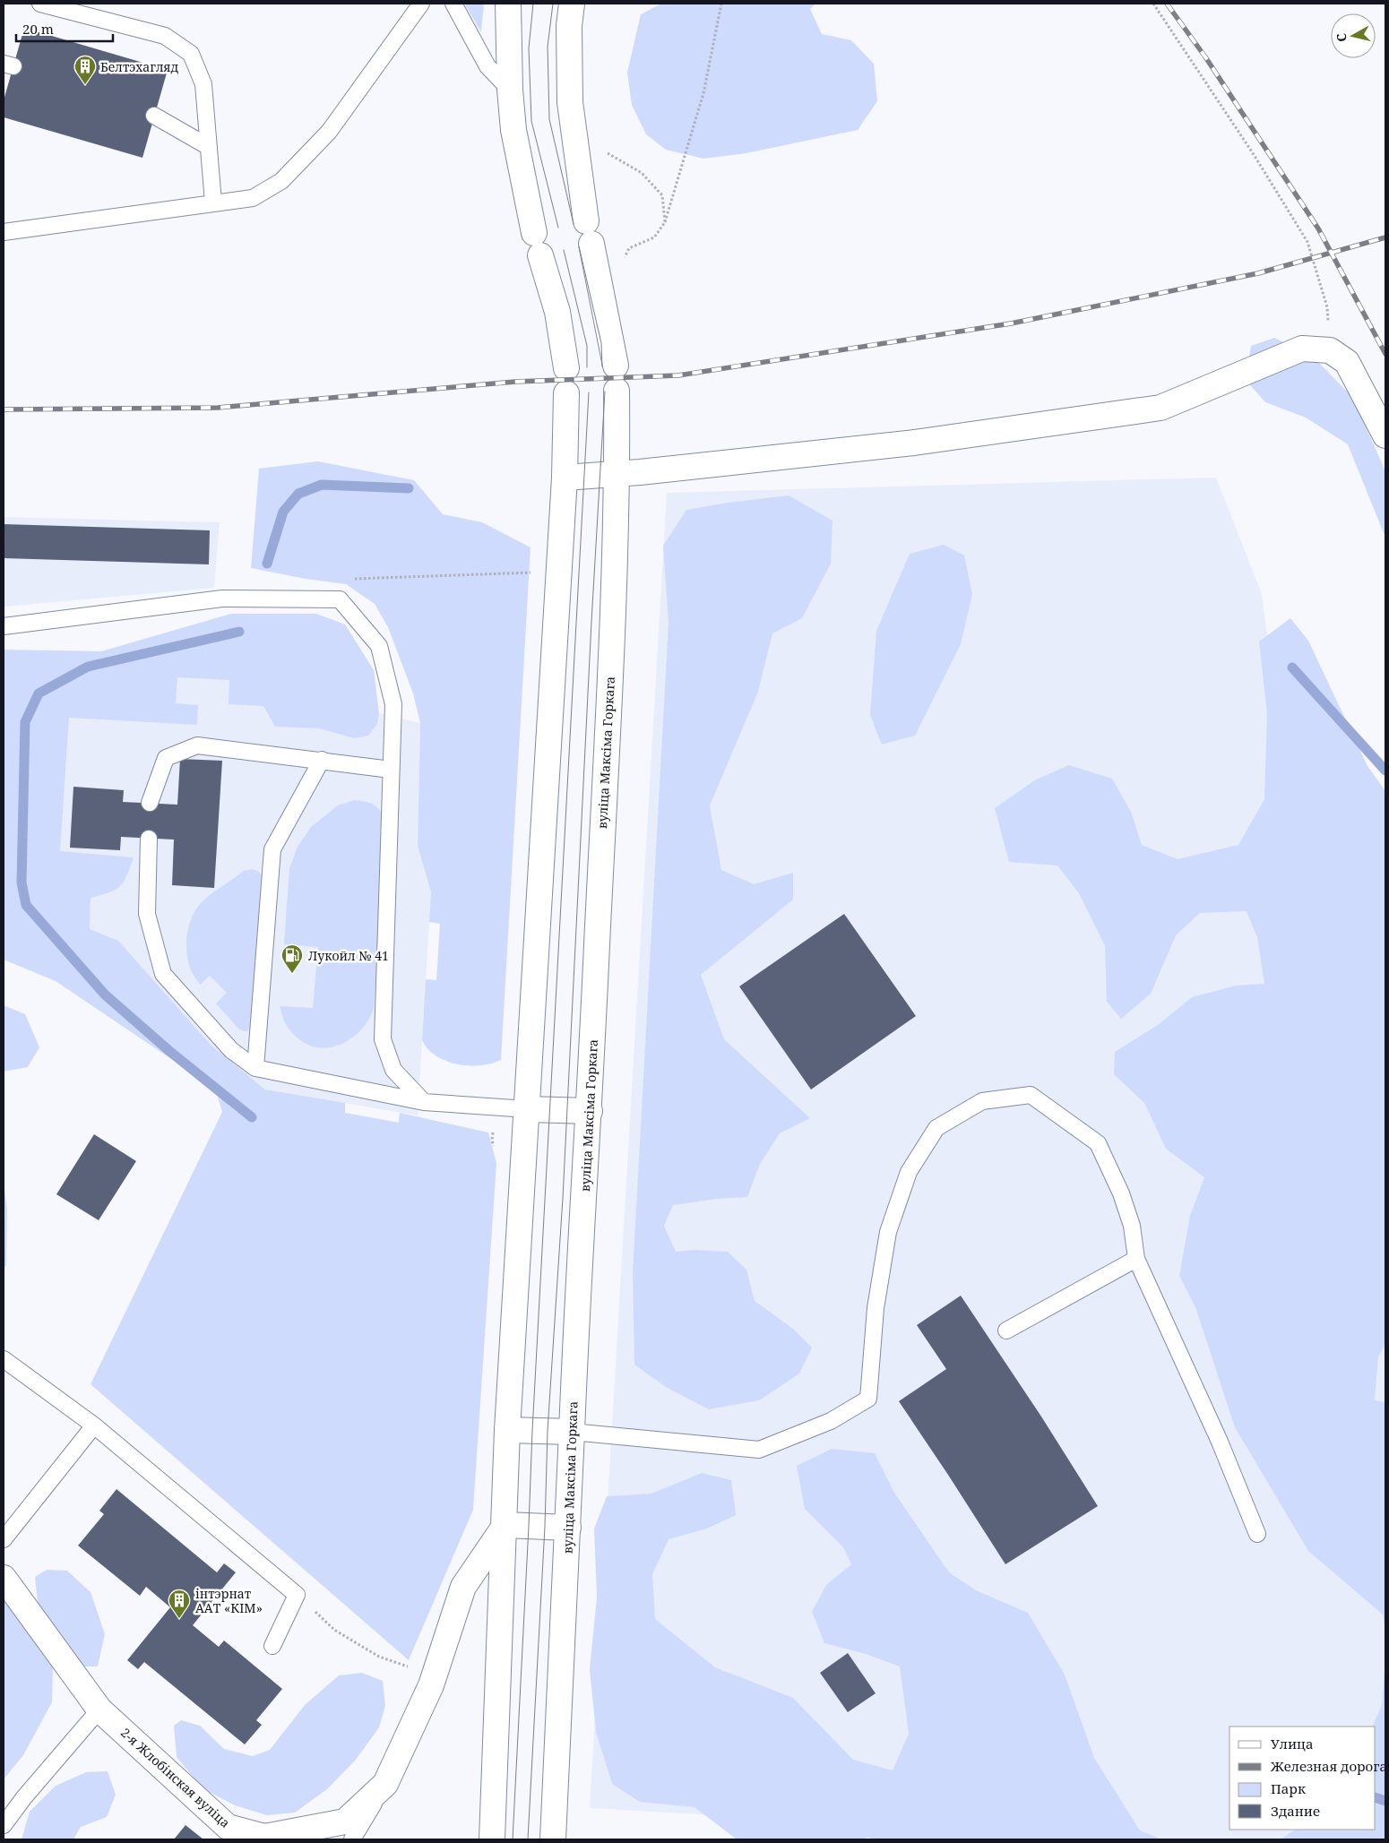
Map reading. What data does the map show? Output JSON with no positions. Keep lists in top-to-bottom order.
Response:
{
  "streets": {
    "main road": ["вуліца Максіма Горкага", "2-я Жлобінская вуліца"]
  },
  "places": {
    "building": ["Белтэхагляд", "інтэрнат ААТ «КІМ»"],
    "fuel station": ["Лукойл № 41"]
  },
  "legend": [
    "Улица",
    "Железная дорога",
    "Парк",
    "Здание"
  ],
  "scale_bar": "20 m",
  "north": "left"
}
